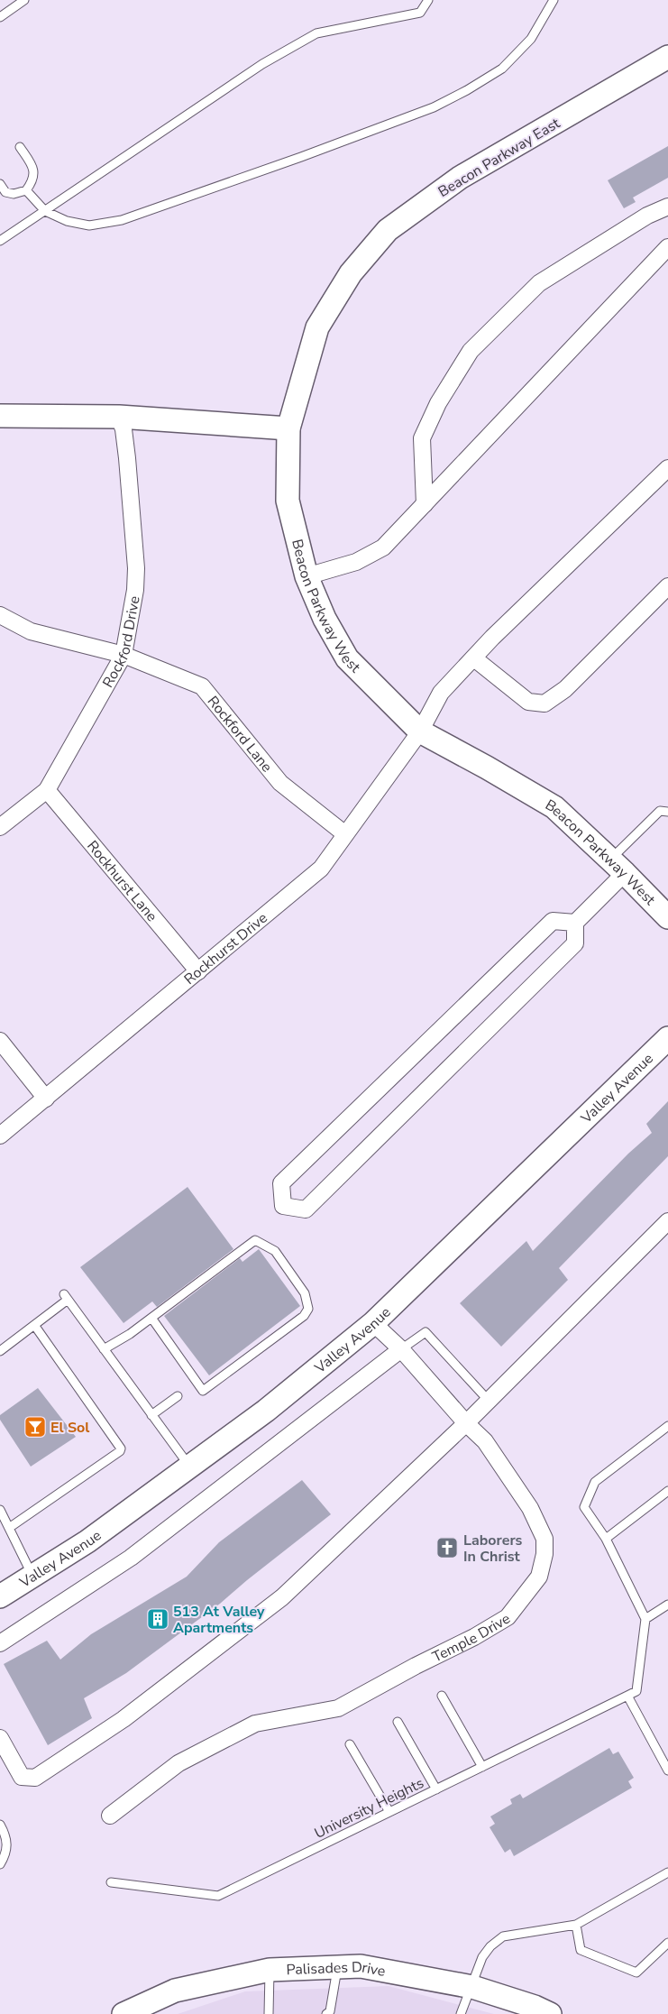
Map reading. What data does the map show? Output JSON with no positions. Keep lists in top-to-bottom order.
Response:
{
  "streets": {
    "street": [
      "Beacon Parkway East",
      "Beacon Parkway West",
      "Rockford Drive",
      "Rockford Lane",
      "Rockhurst Lane",
      "Rockhurst Drive",
      "Valley Avenue",
      "Temple Drive",
      "Palisades Drive"
    ],
    "lane": ["University Heights"]
  },
  "crossings": [
    ["Beacon Parkway East", "Beacon Parkway West"],
    ["Beacon Parkway West", "Rockhurst Drive"],
    ["Rockford Drive", "Rockford Lane"],
    ["Rockford Drive", "Rockhurst Lane"],
    ["Rockford Lane", "Rockhurst Drive"],
    ["Rockhurst Lane", "Rockhurst Drive"],
    ["Valley Avenue", "Temple Drive"]
  ],
  "places": {
    "bar": ["El Sol"],
    "church": ["Laborers In Christ"],
    "building": ["513 At Valley Apartments"]
  }
}
